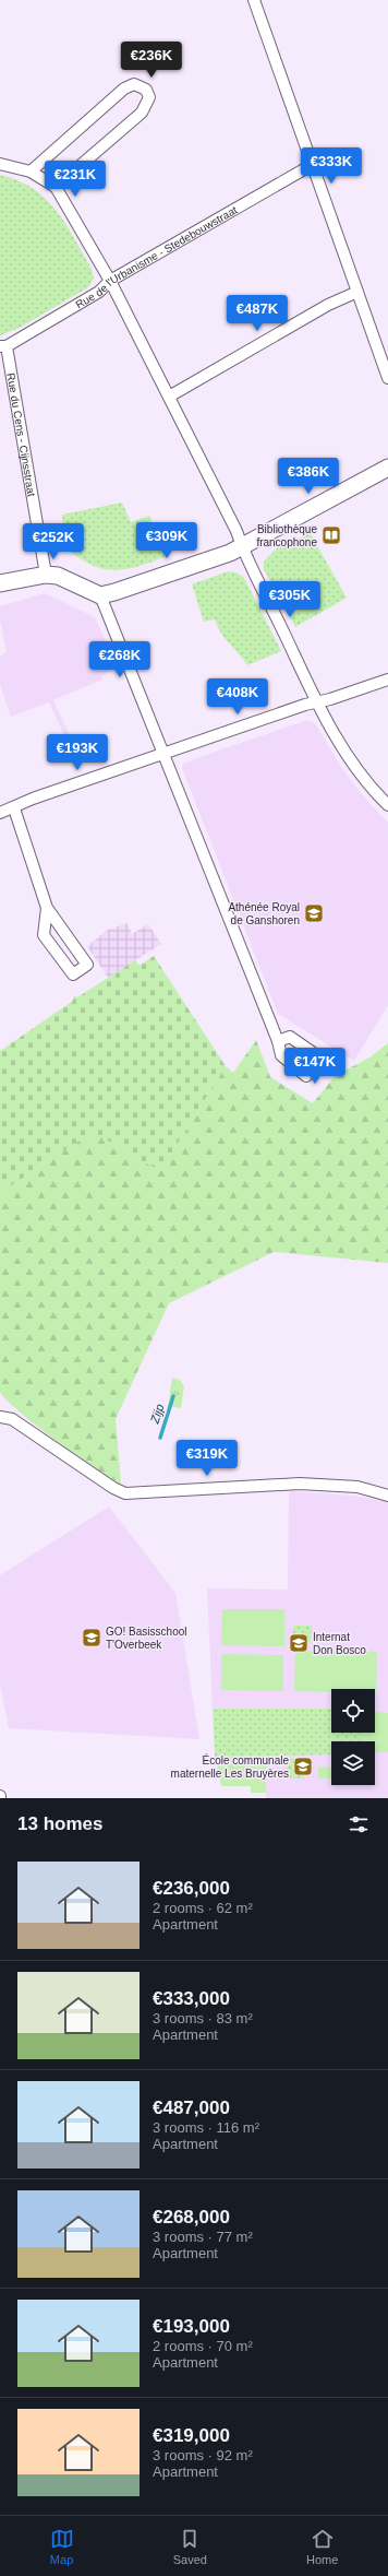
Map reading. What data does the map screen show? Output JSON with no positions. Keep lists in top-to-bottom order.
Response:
{
  "streets": {
    "street": ["Rue de l'Urbanisme - Stedebouwstraat", "Rue du Cens - Cijnsstraat"]
  },
  "crossings": [
    ["Rue de l'Urbanisme - Stedebouwstraat", "Rue du Cens - Cijnsstraat"]
  ],
  "water": ["Zijp"],
  "places": {
    "library": ["Bibliothèque francophone"],
    "school or university": [
      "Athénée Royal de Ganshoren",
      "GO! Basisschool T'Overbeek",
      "Internat Don Bosco",
      "École communale maternelle Les Bruyères"
    ]
  },
  "page": {
    "price": [
      "€236K",
      "€333K",
      "€231K",
      "€487K",
      "€386K",
      "€309K",
      "€252K",
      "€305K",
      "€268K",
      "€408K",
      "€193K",
      "€147K",
      "€319K"
    ],
    "heading": "13 homes",
    "list": [
      {
        "name": "€236,000",
        "note": "2 rooms · 62 m² · Apartment"
      },
      {
        "name": "€333,000",
        "note": "3 rooms · 83 m² · Apartment"
      },
      {
        "name": "€487,000",
        "note": "3 rooms · 116 m² · Apartment"
      },
      {
        "name": "€268,000",
        "note": "3 rooms · 77 m² · Apartment"
      },
      {
        "name": "€193,000",
        "note": "2 rooms · 70 m² · Apartment"
      },
      {
        "name": "€319,000",
        "note": "3 rooms · 92 m² · Apartment"
      }
    ],
    "tabs": ["Map", "Saved", "Home"]
  }
}
